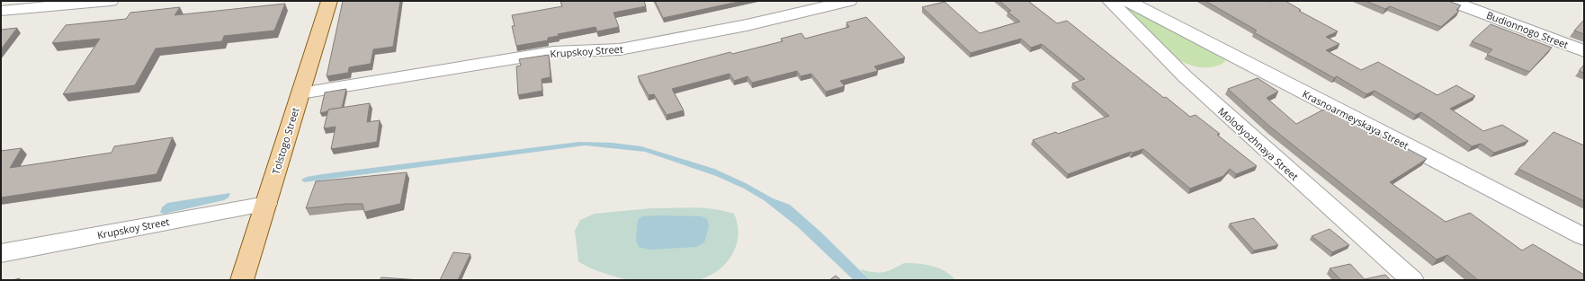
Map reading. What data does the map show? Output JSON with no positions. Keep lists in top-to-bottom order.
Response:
{
  "streets": {
    "main road": ["Tolstogo Street"],
    "street": [
      "Budionnogo Street",
      "Krupskoy Street",
      "Krasnoarmeyskaya Street",
      "Molodyozhnaya Street"
    ]
  },
  "crossings": [
    ["Krupskoy Street", "Tolstogo Street"]
  ]
}
